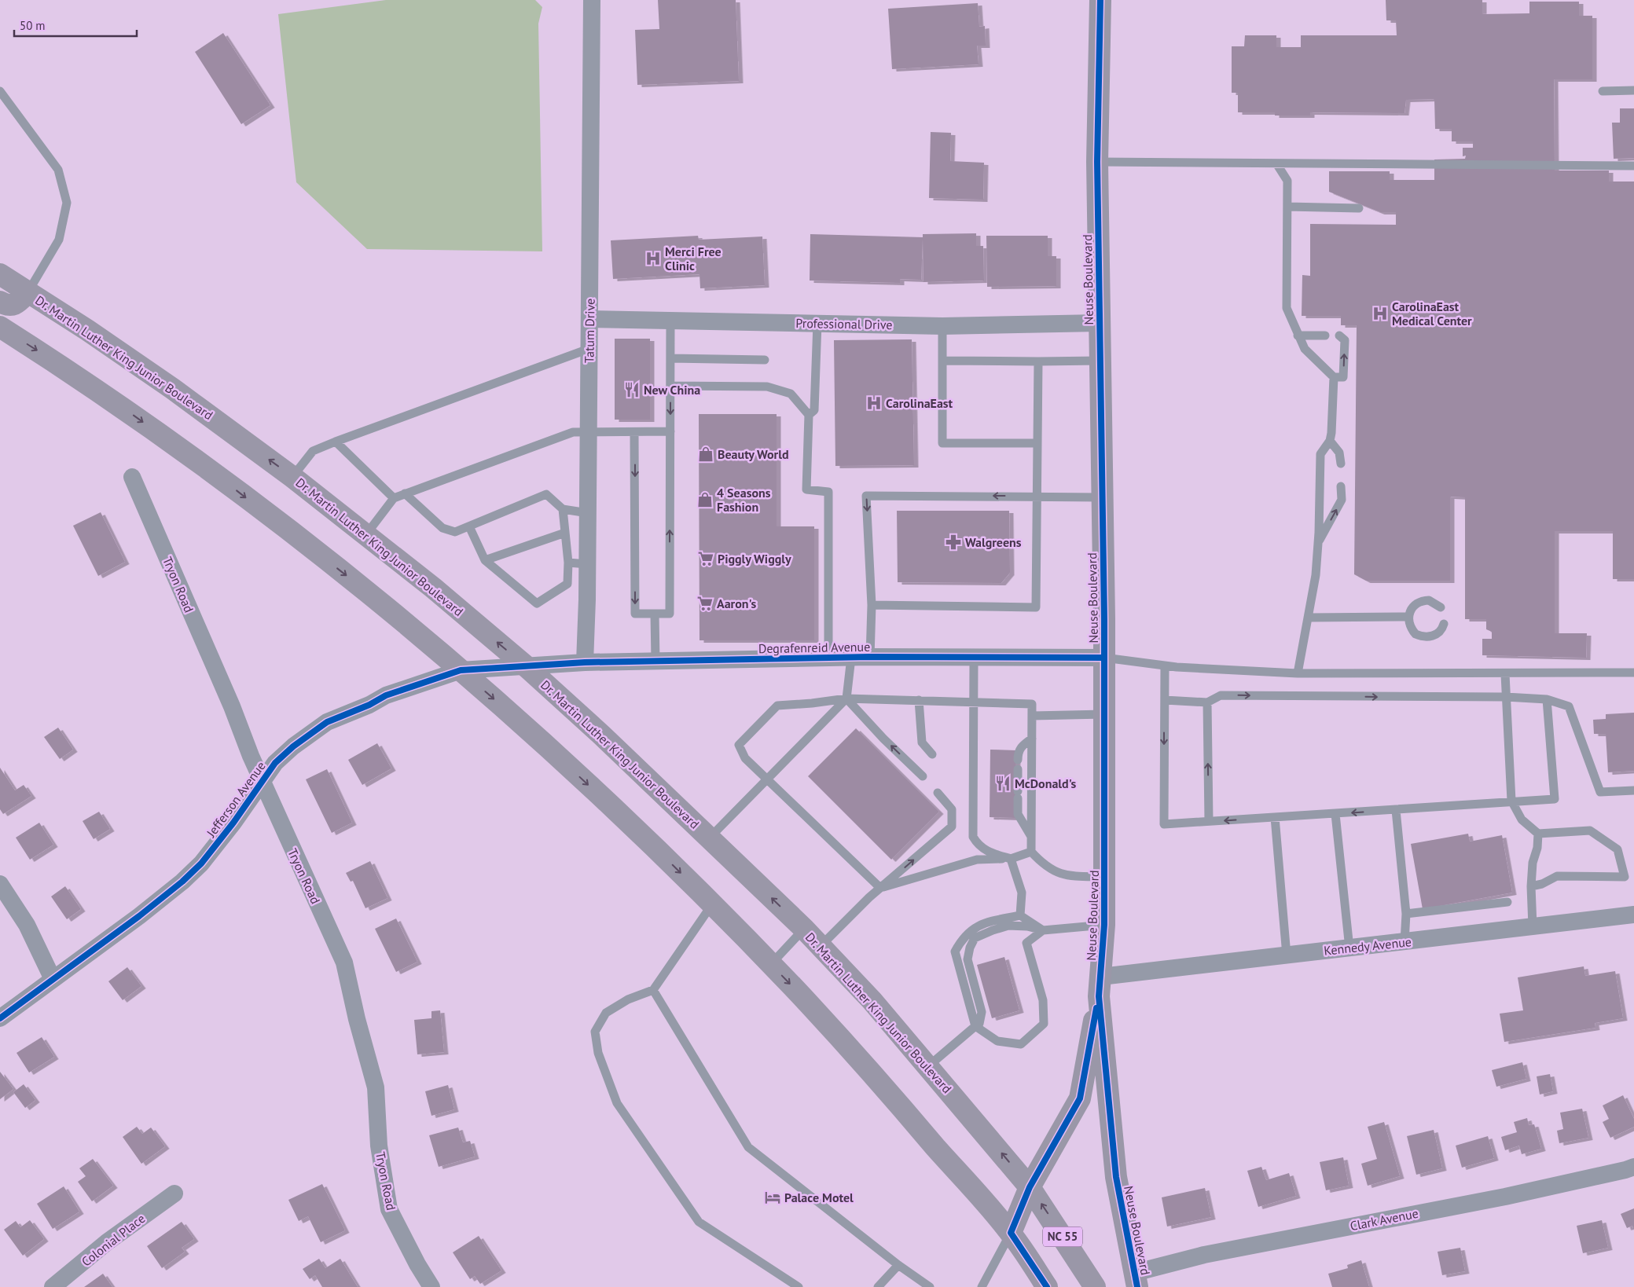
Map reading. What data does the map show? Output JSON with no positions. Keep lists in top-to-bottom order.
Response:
{
  "streets": {
    "main road": ["Neuse Boulevard", "Dr. Martin Luther King Junior Boulevard", "NC 55"],
    "street": [
      "Professional Drive",
      "Tatum Drive",
      "Tryon Road",
      "Degrafenreid Avenue",
      "Jefferson Avenue",
      "Kennedy Avenue",
      "Clark Avenue",
      "Colonial Place"
    ]
  },
  "crossings": [
    ["Neuse Boulevard", "Professional Drive"],
    ["Neuse Boulevard", "Degrafenreid Avenue"],
    ["Neuse Boulevard", "Kennedy Avenue"],
    ["Neuse Boulevard", "Clark Avenue"],
    ["Professional Drive", "Tatum Drive"],
    ["Tatum Drive", "Degrafenreid Avenue"],
    ["Dr. Martin Luther King Junior Boulevard", "Degrafenreid Avenue"],
    ["Dr. Martin Luther King Junior Boulevard", "Jefferson Avenue"],
    ["Tryon Road", "Jefferson Avenue"],
    ["Degrafenreid Avenue", "Jefferson Avenue"]
  ],
  "places": {
    "hospital": ["Merci Free Clinic", "CarolinaEast Medical Center", "CarolinaEast"],
    "restaurant": ["New China", "McDonald's"],
    "shop": ["Beauty World", "4 Seasons Fashion"],
    "pharmacy": ["Walgreens"],
    "supermarket": ["Piggly Wiggly", "Aaron's"],
    "hotel": ["Palace Motel"]
  },
  "scale_bar": "50 m"
}
